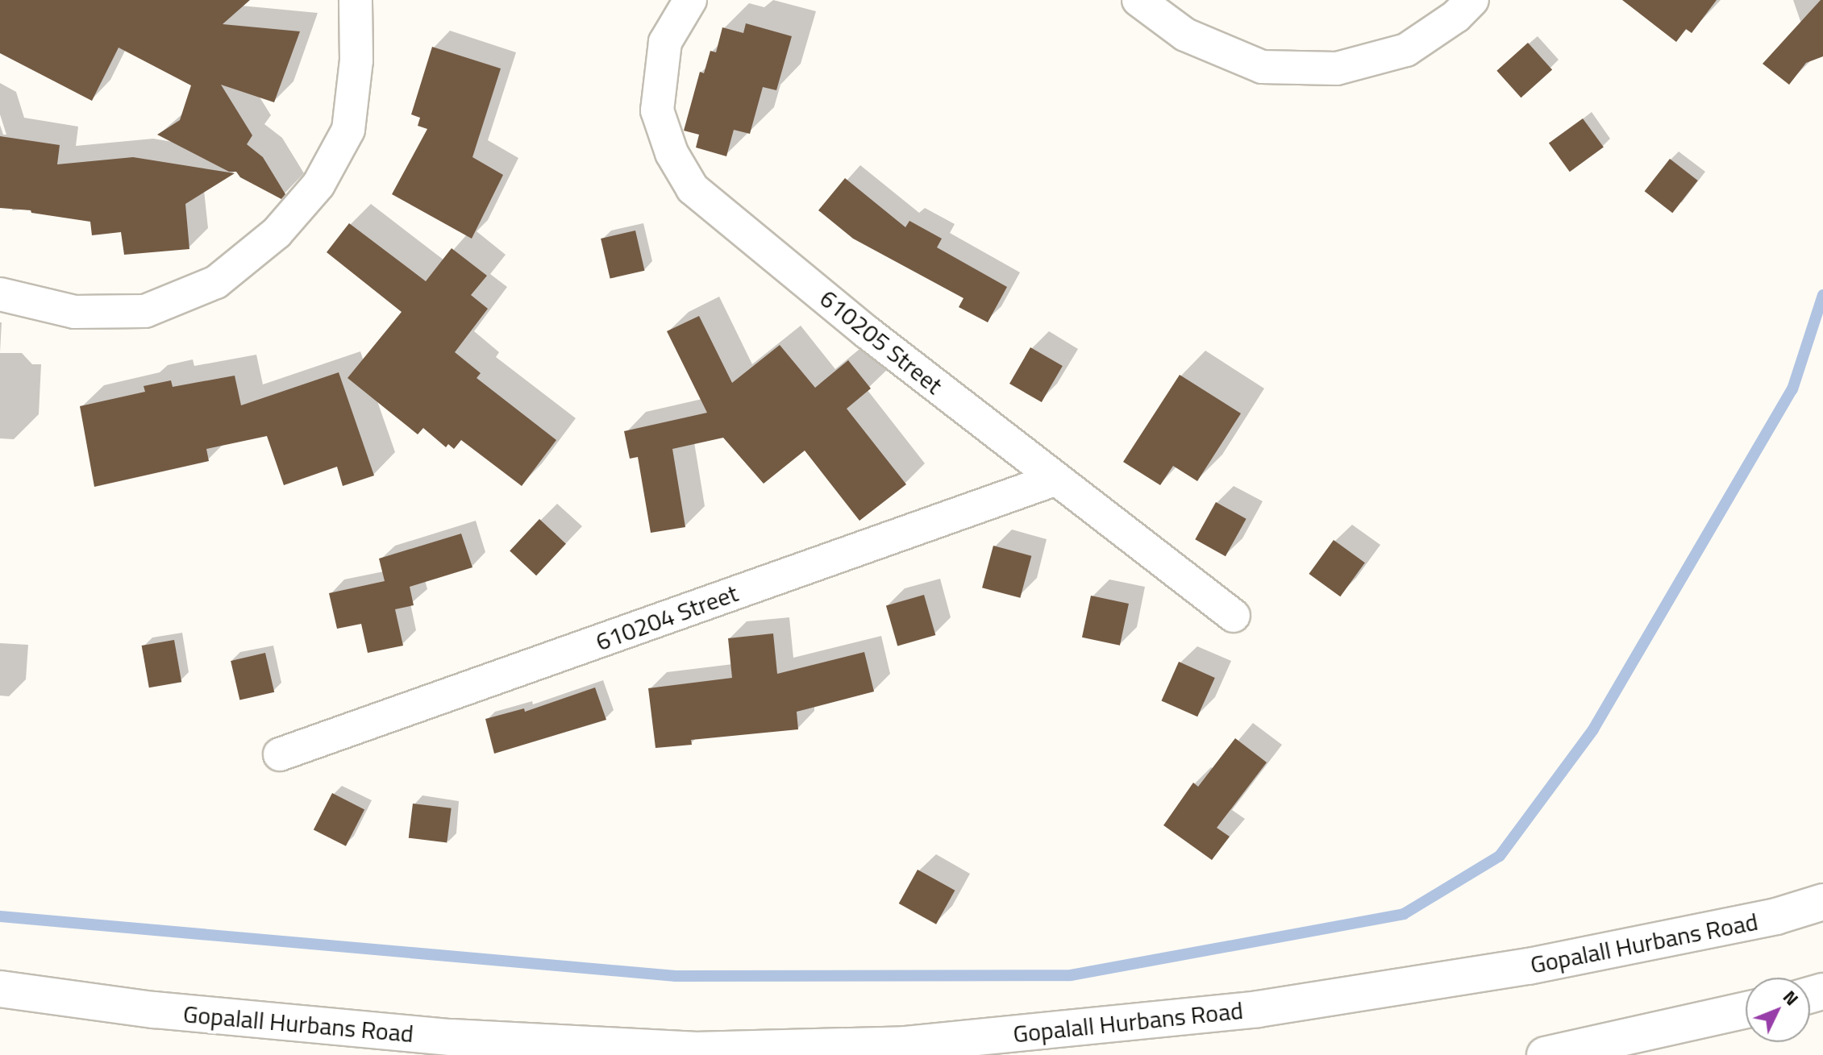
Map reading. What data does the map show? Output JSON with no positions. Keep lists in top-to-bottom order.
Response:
{
  "streets": {
    "main road": ["Gopalall Hurbans Road"],
    "street": ["610205 Street", "610204 Street"]
  },
  "crossings": [
    ["610205 Street", "610204 Street"]
  ],
  "north": "top right"
}
